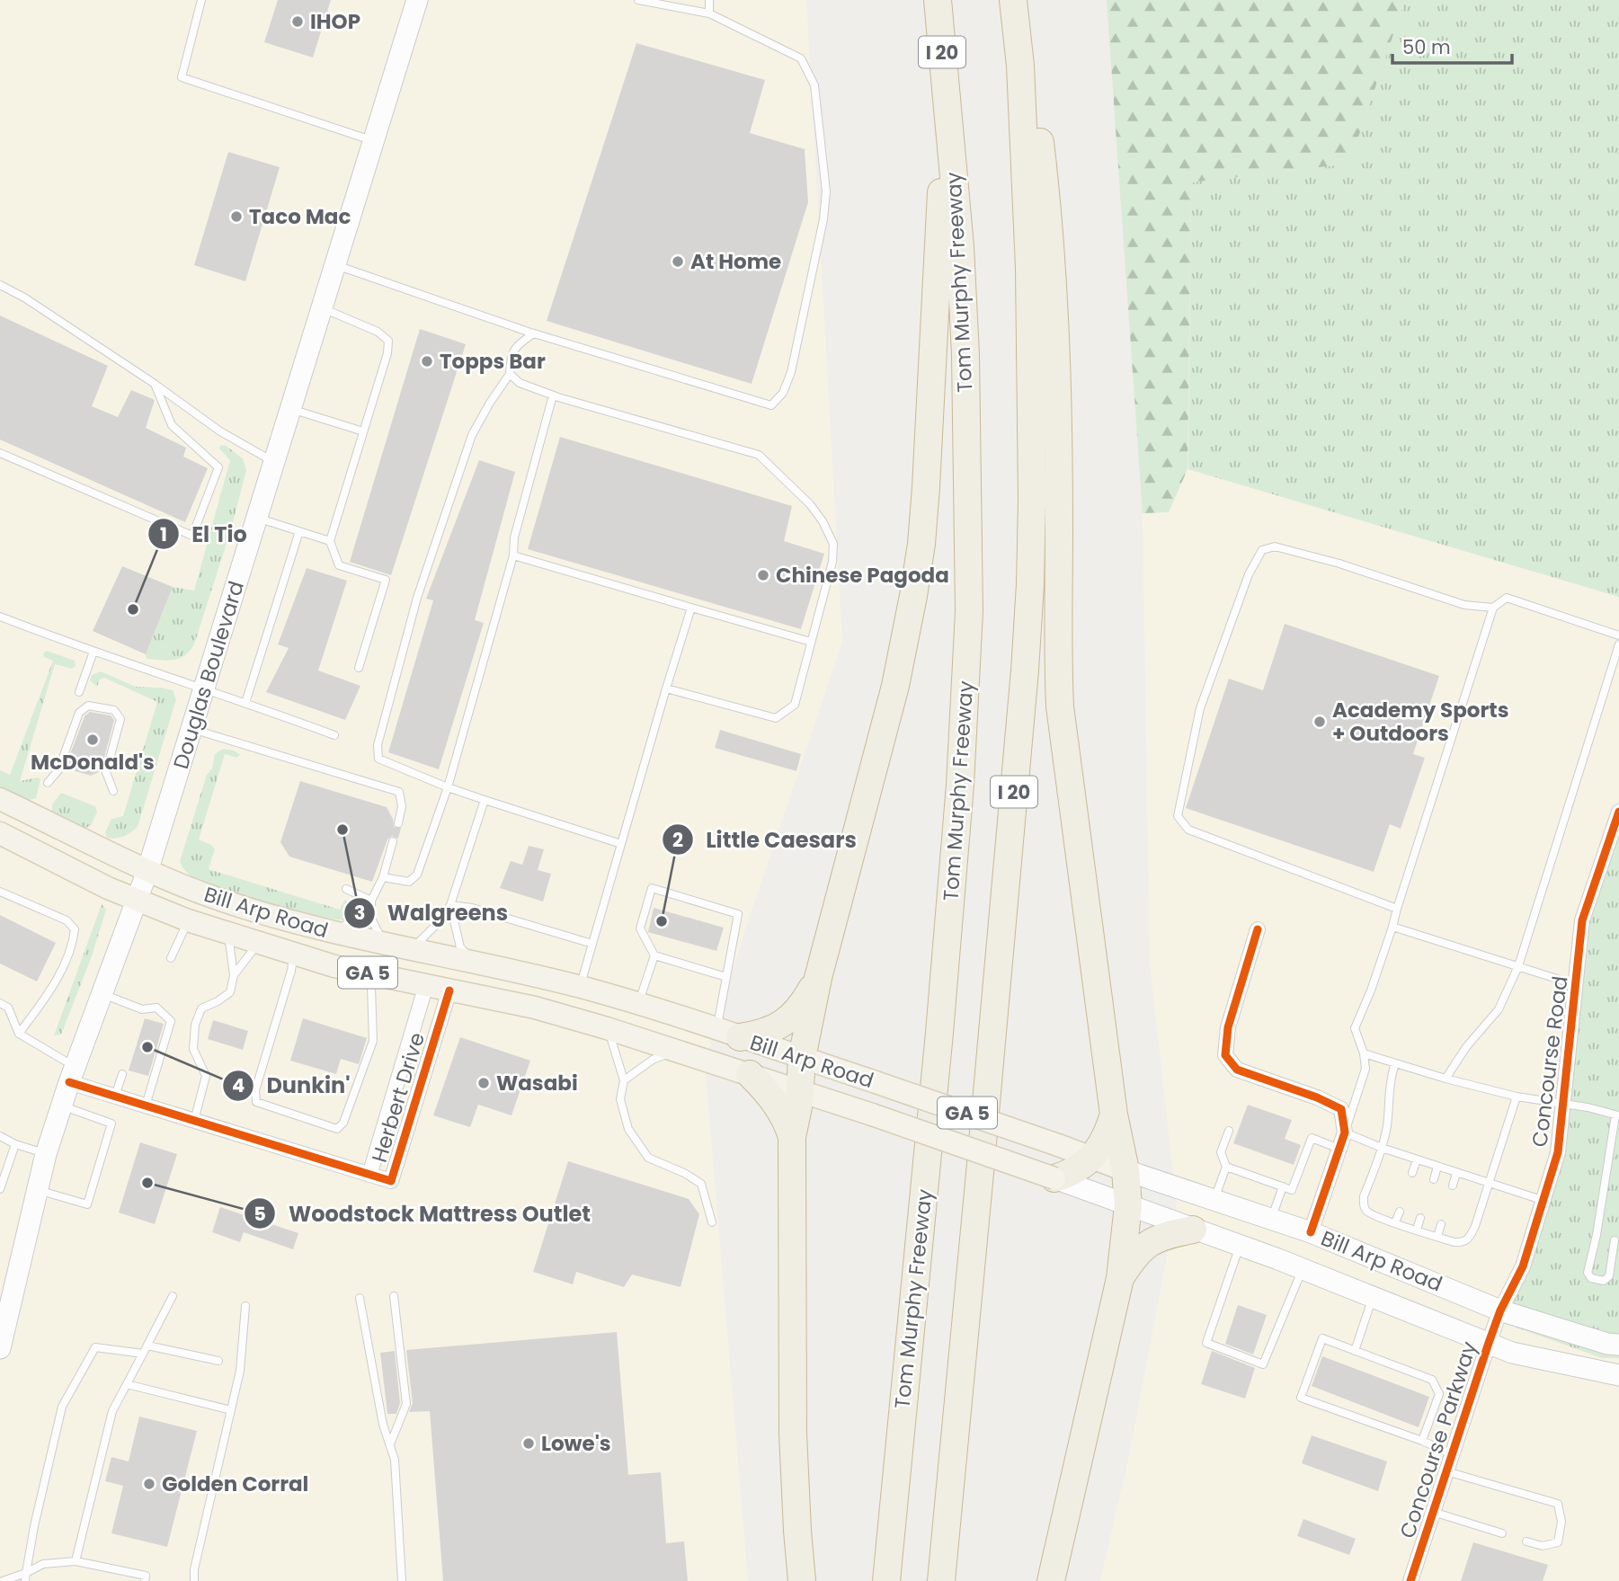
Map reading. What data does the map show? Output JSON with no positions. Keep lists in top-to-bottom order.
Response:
{
  "streets": {
    "highway": ["I 20", "Tom Murphy Freeway"],
    "main road": ["Douglas Boulevard", "Bill Arp Road", "GA 5"],
    "street": ["Concourse Road", "Herbert Drive", "Concourse Parkway"]
  },
  "crossings": [
    ["Douglas Boulevard", "Bill Arp Road"],
    ["Douglas Boulevard", "Herbert Drive"],
    ["Bill Arp Road", "Concourse Road"],
    ["Bill Arp Road", "Herbert Drive"],
    ["Bill Arp Road", "Concourse Parkway"],
    ["Concourse Road", "Concourse Parkway"]
  ],
  "places": [
    "IHOP",
    "Taco Mac",
    "At Home",
    "Topps Bar",
    "Chinese Pagoda",
    "El Tio",
    "Academy Sports + Outdoors",
    "McDonald's",
    "Walgreens",
    "Little Caesars",
    "Dunkin'",
    "Wasabi",
    "Woodstock Mattress Outlet",
    "Lowe's",
    "Golden Corral"
  ],
  "scale_bar": "50 m"
}
